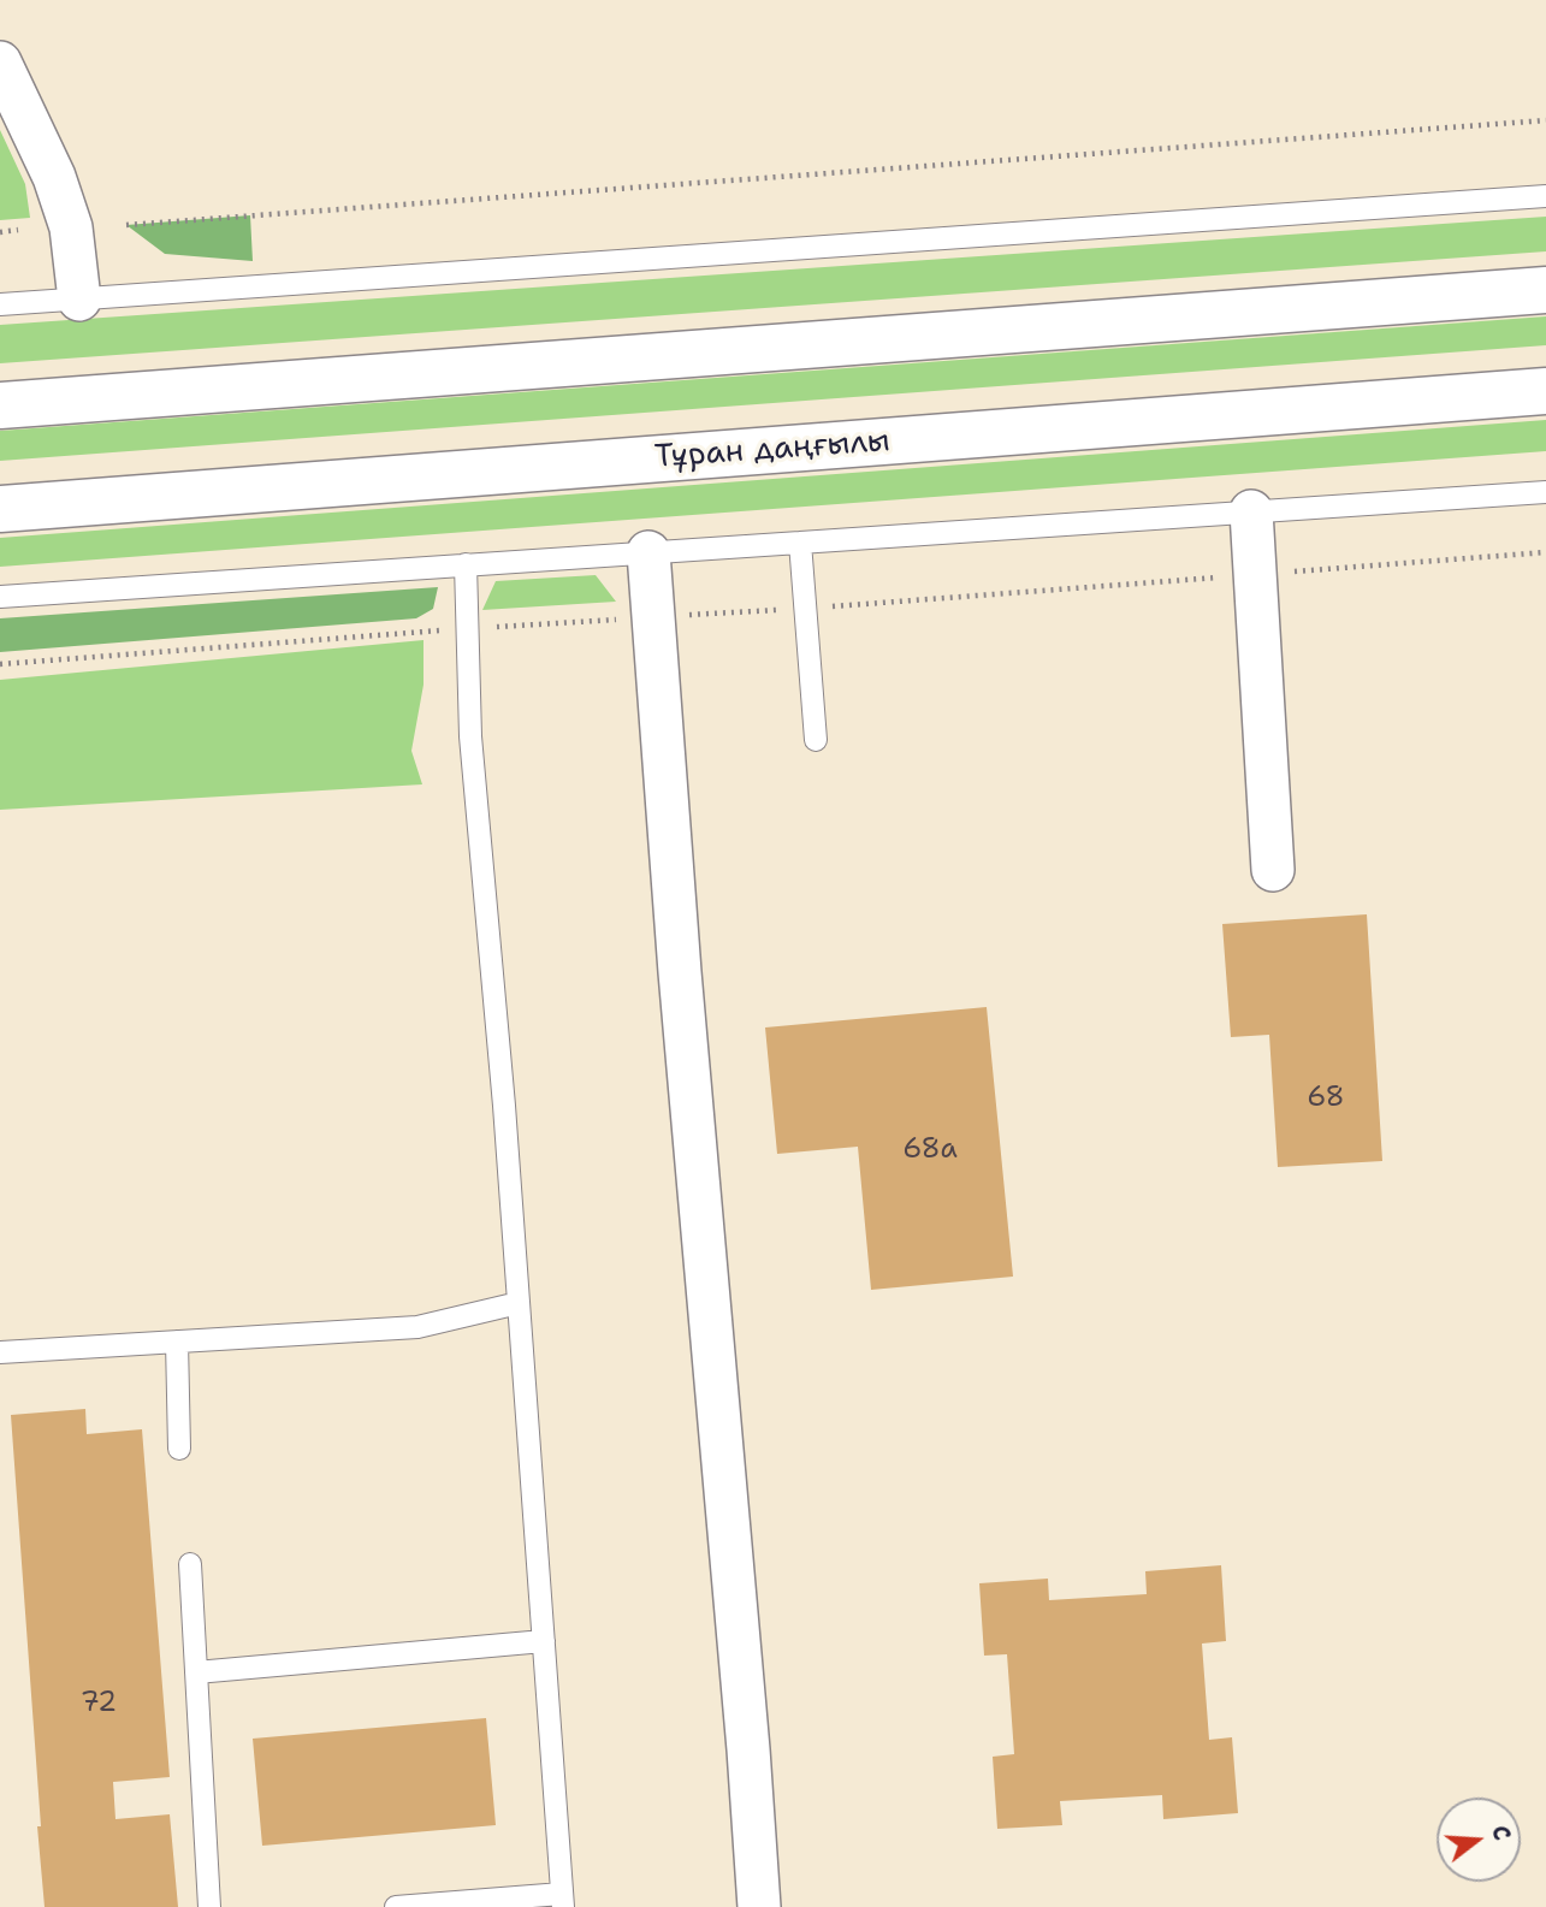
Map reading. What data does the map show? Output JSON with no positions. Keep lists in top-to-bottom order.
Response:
{
  "streets": {
    "main road": ["Тұран даңғылы"]
  },
  "house_numbers": ["68", "68а", "72"],
  "north": "right"
}
